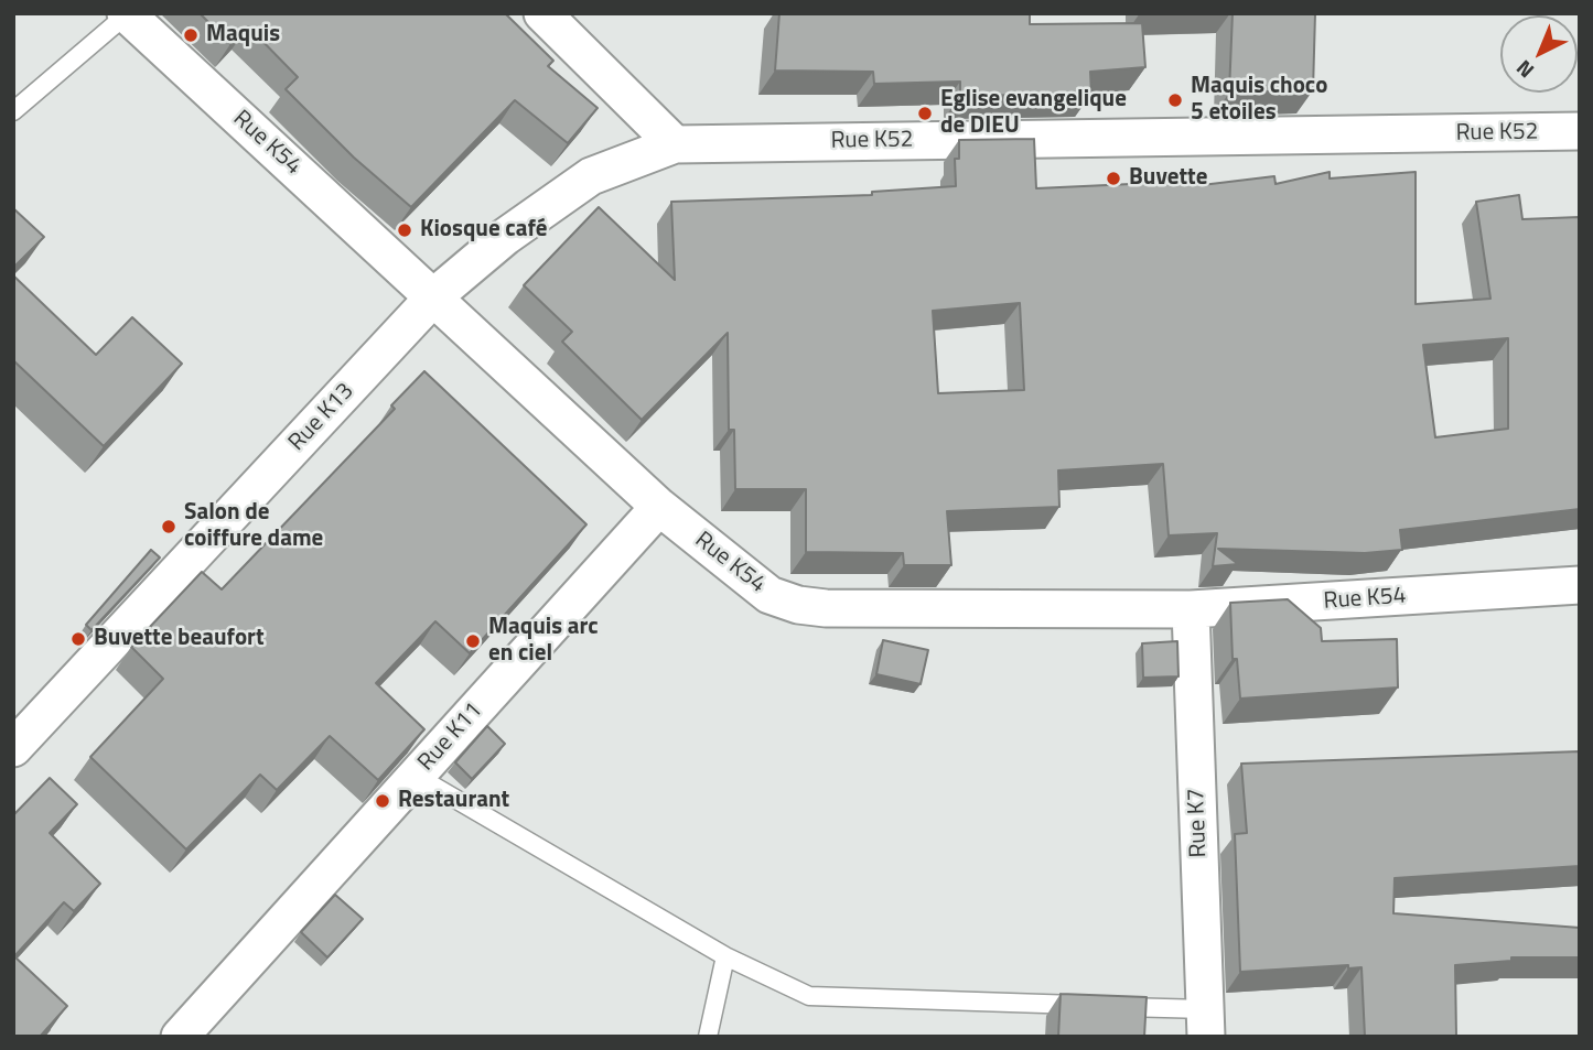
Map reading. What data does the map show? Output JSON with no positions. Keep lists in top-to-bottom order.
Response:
{
  "streets": {
    "street": [
      "Rue K52",
      "Rue K54",
      "Rue K13",
      "Rue K11",
      "Rue K7"
    ]
  },
  "crossings": [
    ["Rue K52", "Rue K13"],
    ["Rue K54", "Rue K13"],
    ["Rue K54", "Rue K11"],
    ["Rue K54", "Rue K7"]
  ],
  "places": [
    "Maquis",
    "Maquis choco 5 etoiles",
    "Eglise evangelique de DIEU",
    "Buvette",
    "Kiosque café",
    "Salon de coiffure dame",
    "Buvette beaufort",
    "Maquis arc en ciel",
    "Restaurant"
  ],
  "north": "bottom left"
}
